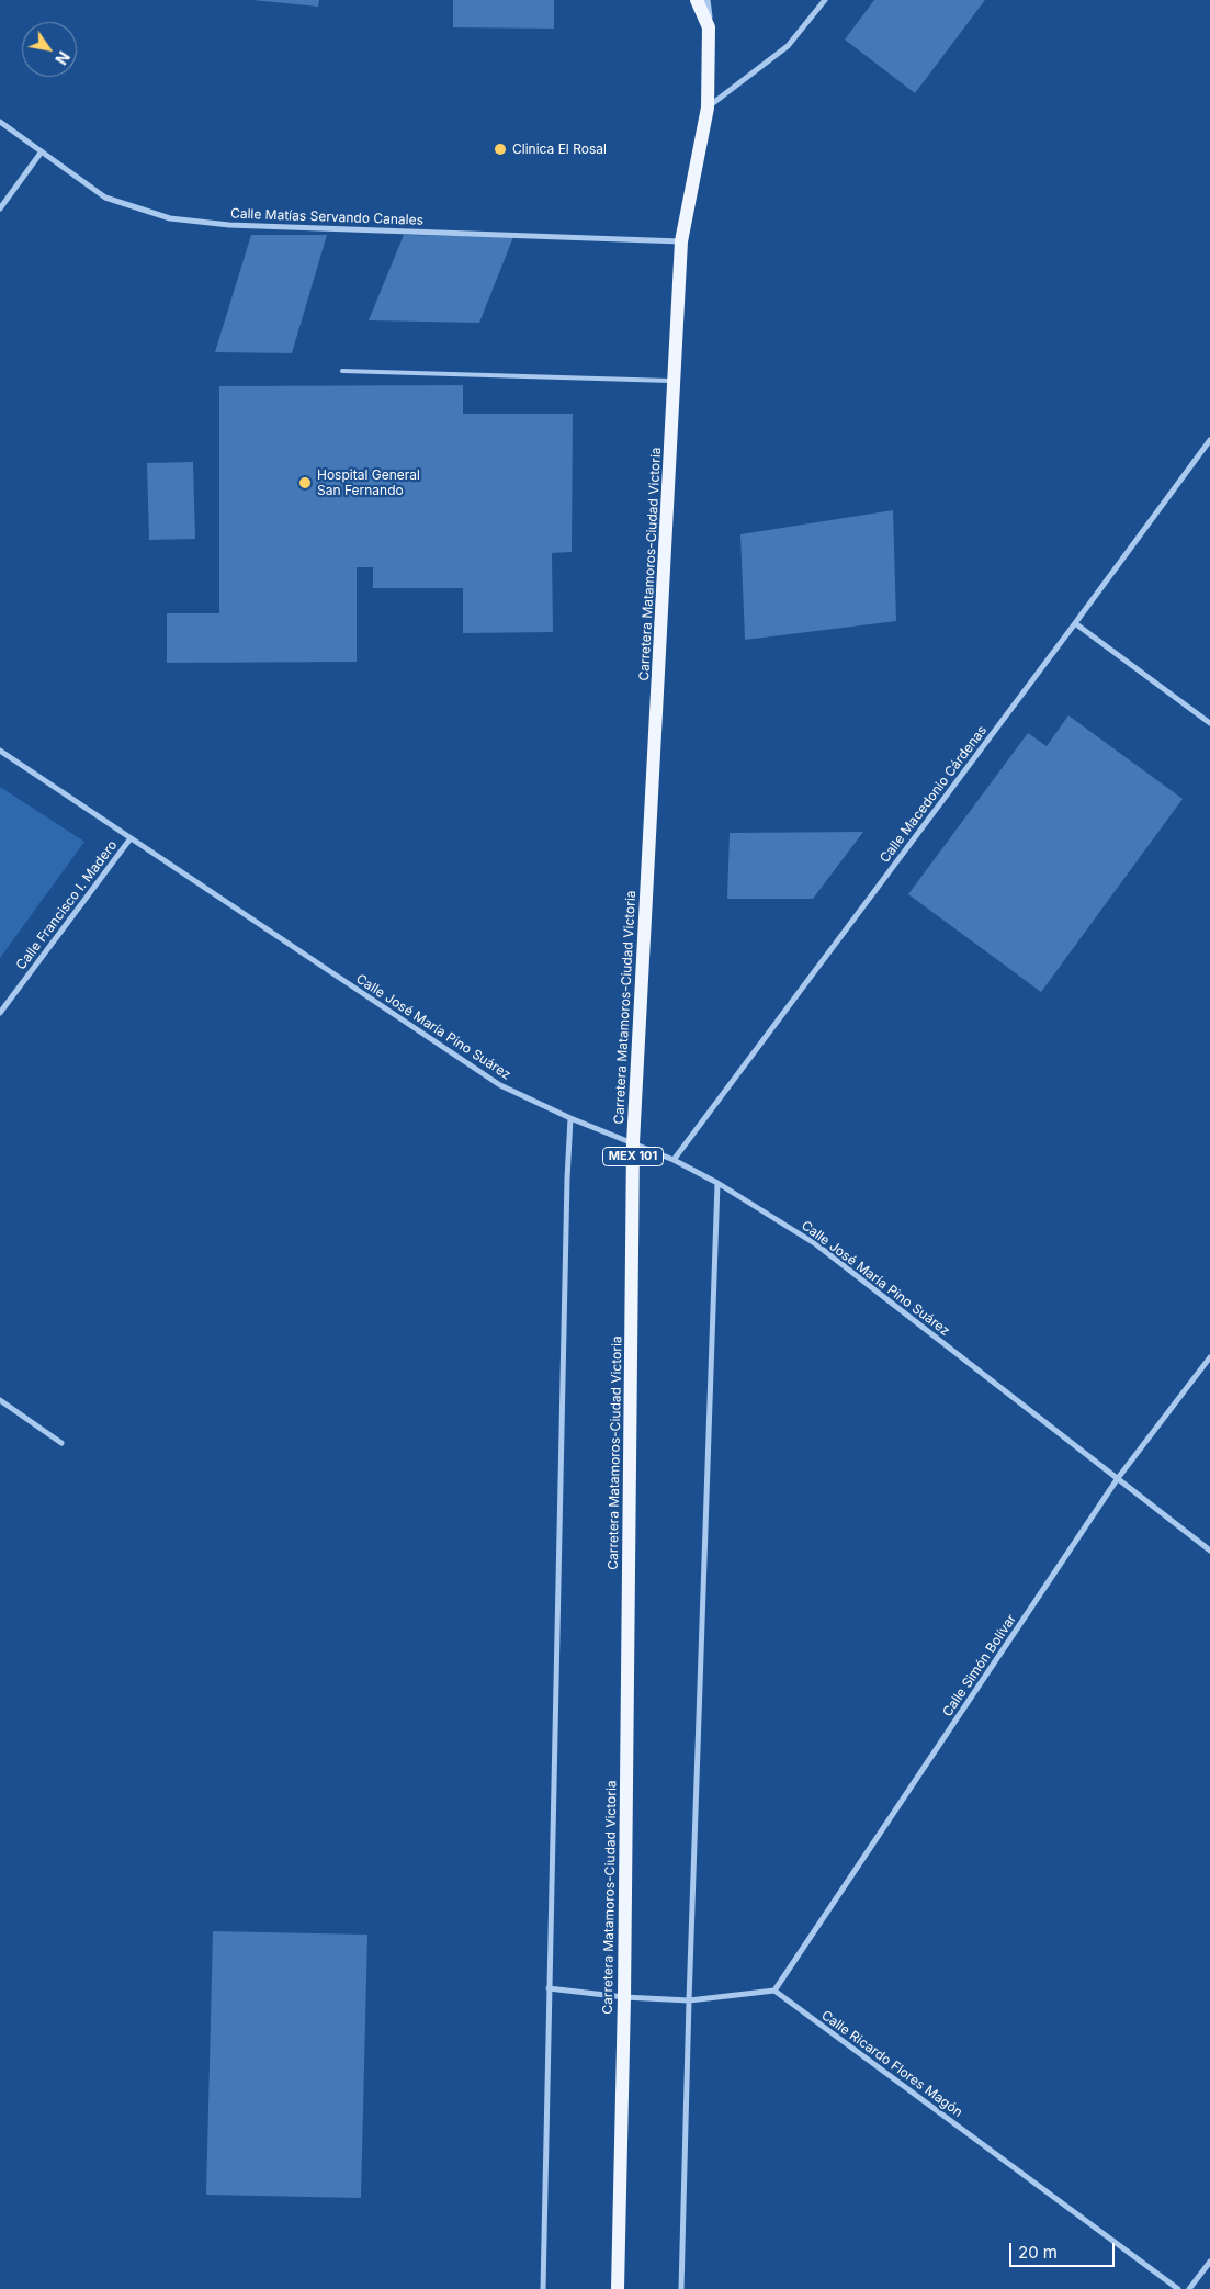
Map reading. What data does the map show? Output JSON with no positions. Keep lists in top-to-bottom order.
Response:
{
  "streets": {
    "main road": ["Carretera Matamoros-Ciudad Victoria", "MEX 101"],
    "street": [
      "Calle Matías Servando Canales",
      "Calle Macedonio Cárdenas",
      "Calle Francisco I. Madero",
      "Calle José María Pino Suárez",
      "Calle Simón Bolívar",
      "Calle Ricardo Flores Magón"
    ]
  },
  "crossings": [
    ["Calle Matías Servando Canales", "Carretera Matamoros-Ciudad Victoria"],
    ["Carretera Matamoros-Ciudad Victoria", "Calle José María Pino Suárez"],
    ["Carretera Matamoros-Ciudad Victoria", "MEX 101"],
    ["Calle Macedonio Cárdenas", "Calle José María Pino Suárez"],
    ["Calle Francisco I. Madero", "Calle José María Pino Suárez"],
    ["Calle José María Pino Suárez", "Calle Simón Bolívar"],
    ["Calle Simón Bolívar", "Calle Ricardo Flores Magón"]
  ],
  "places": ["Clinica El Rosal", "Hospital General San Fernando"],
  "scale_bar": "20 m",
  "north": "bottom right"
}
